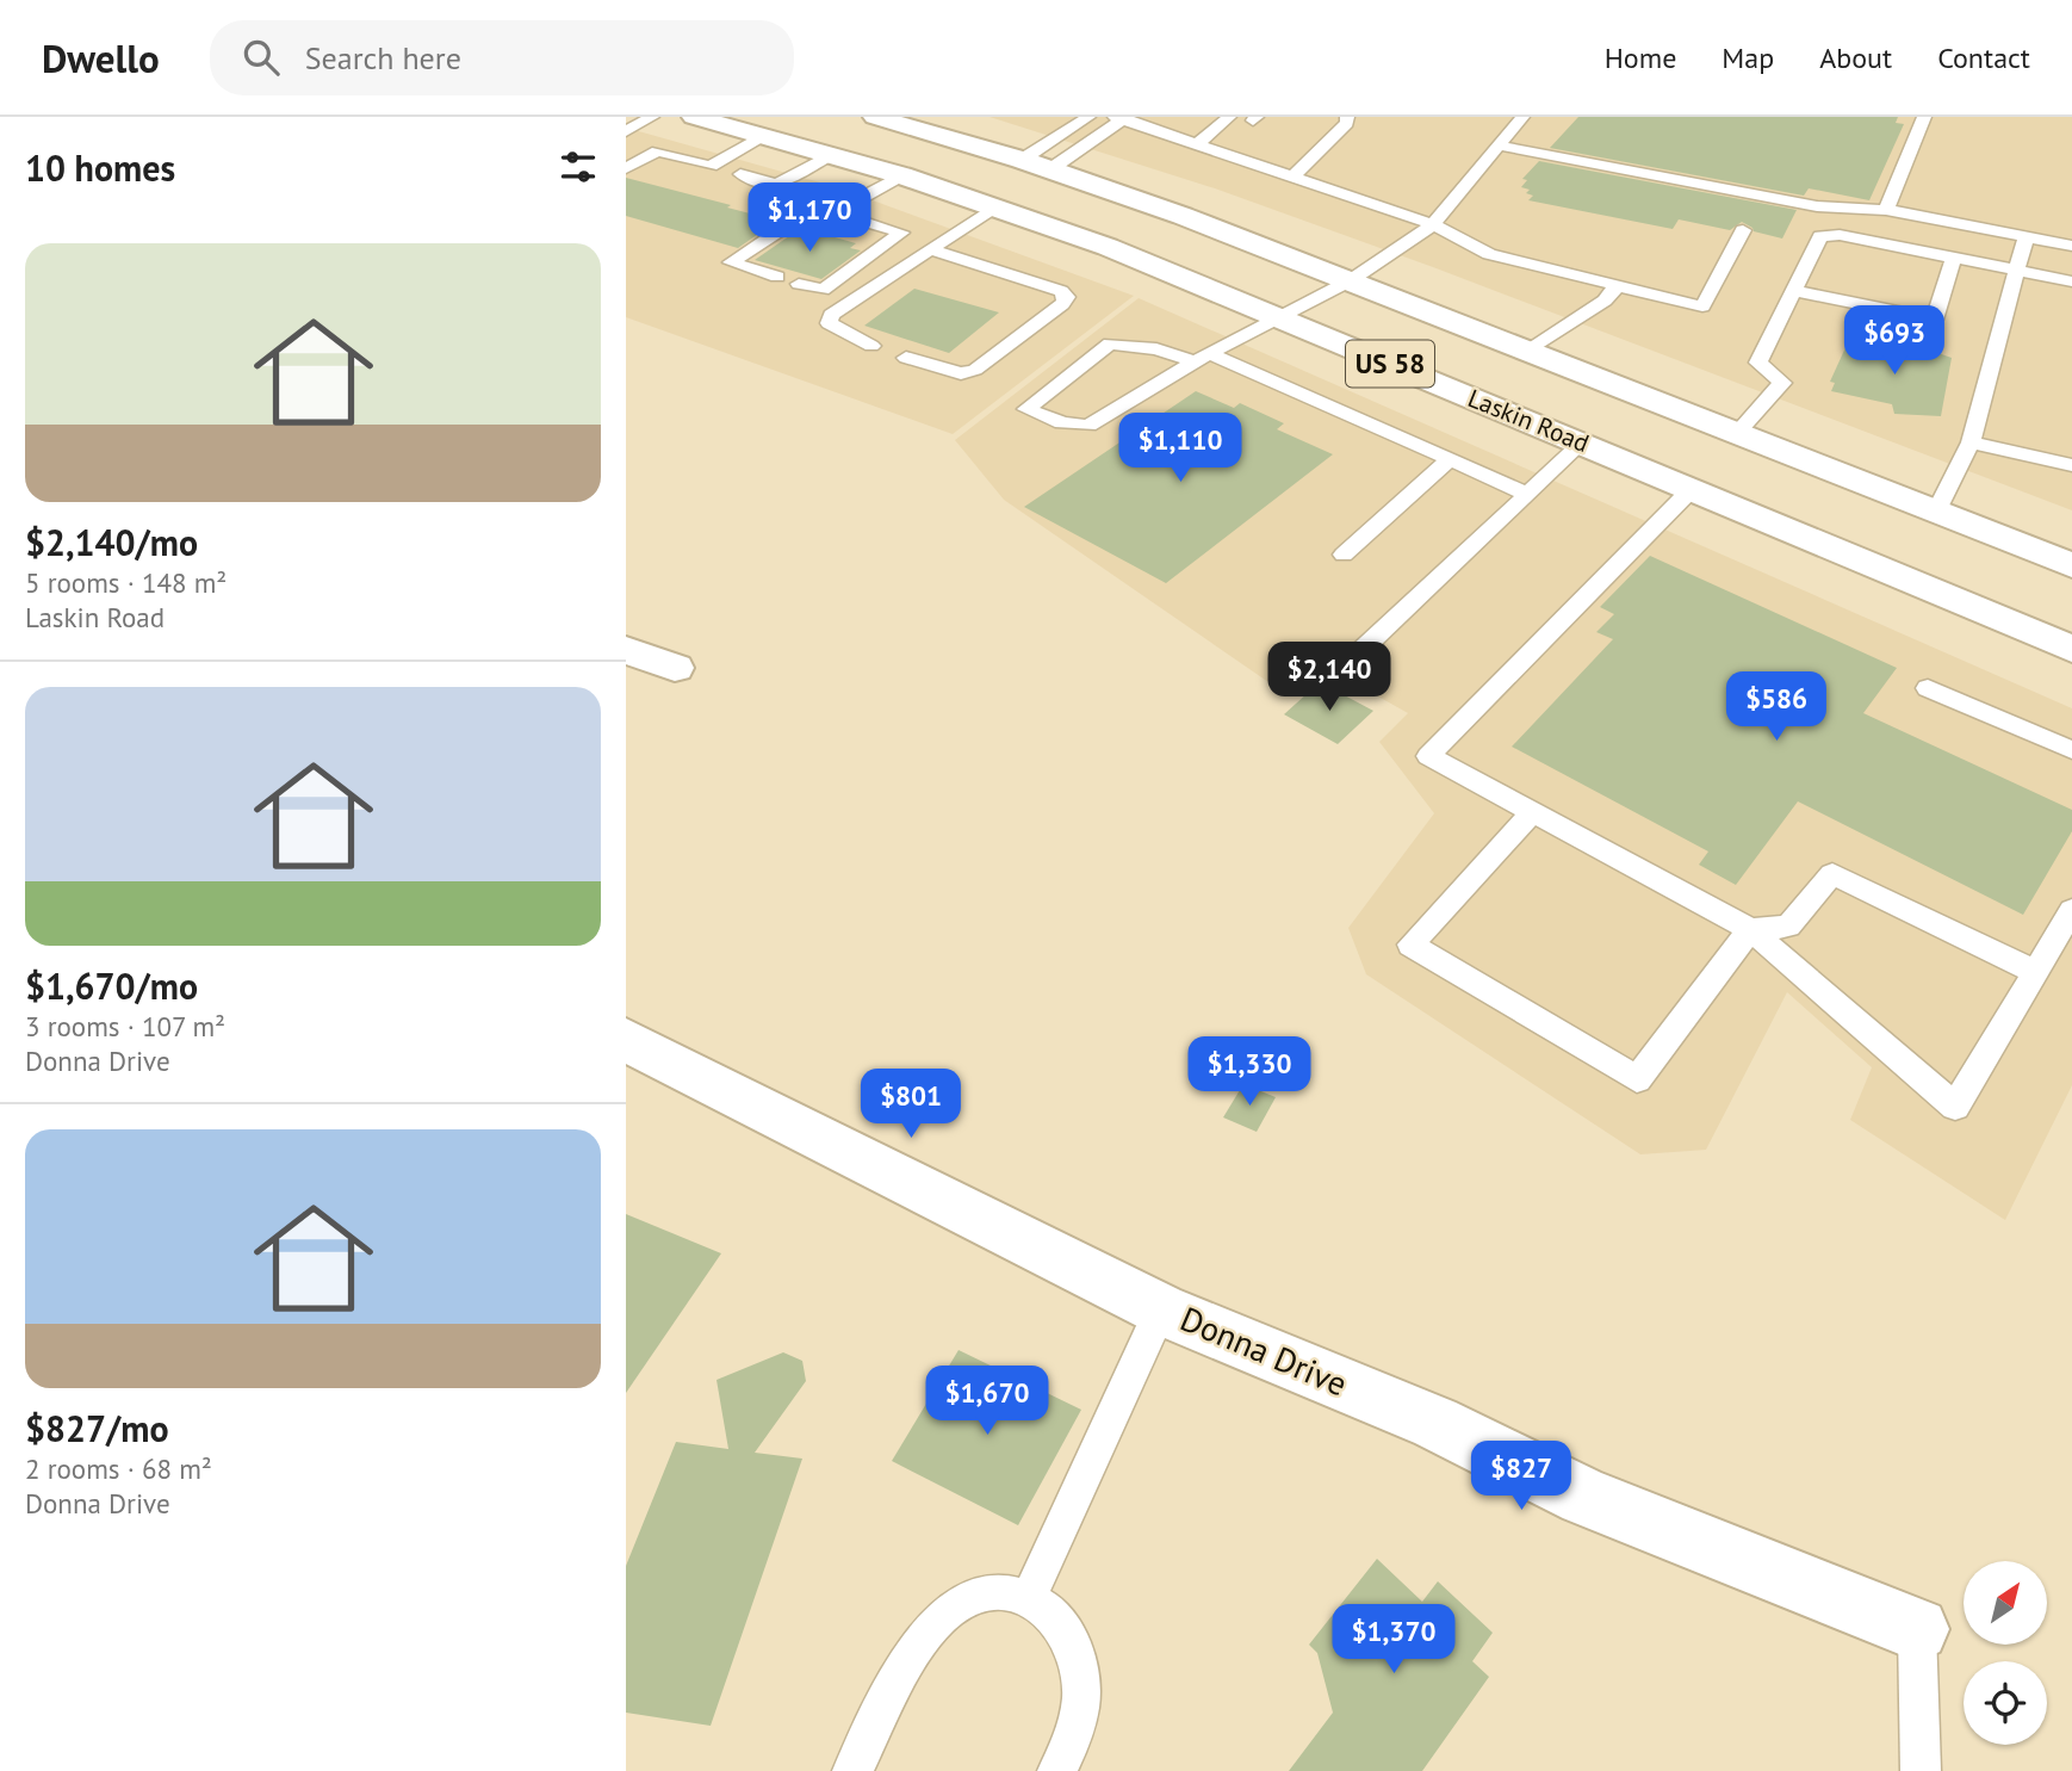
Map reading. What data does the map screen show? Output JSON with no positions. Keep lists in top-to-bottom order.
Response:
{
  "streets": {
    "main road": ["US 58", "Laskin Road", "Donna Drive"]
  },
  "north": "top right",
  "page": {
    "header": "Dwello",
    "search": "Search here",
    "nav": [
      "Home",
      "Map",
      "About",
      "Contact"
    ],
    "heading": "10 homes",
    "price": [
      "$1,170",
      "$693",
      "$1,110",
      "$2,140",
      "$586",
      "$1,330",
      "$801",
      "$1,670",
      "$827",
      "$1,370"
    ],
    "list": [
      {
        "name": "$2,140/mo",
        "note": "5 rooms · 148 m² · Laskin Road"
      },
      {
        "name": "$1,670/mo",
        "note": "3 rooms · 107 m² · Donna Drive"
      },
      {
        "name": "$827/mo",
        "note": "2 rooms · 68 m² · Donna Drive"
      }
    ]
  }
}
